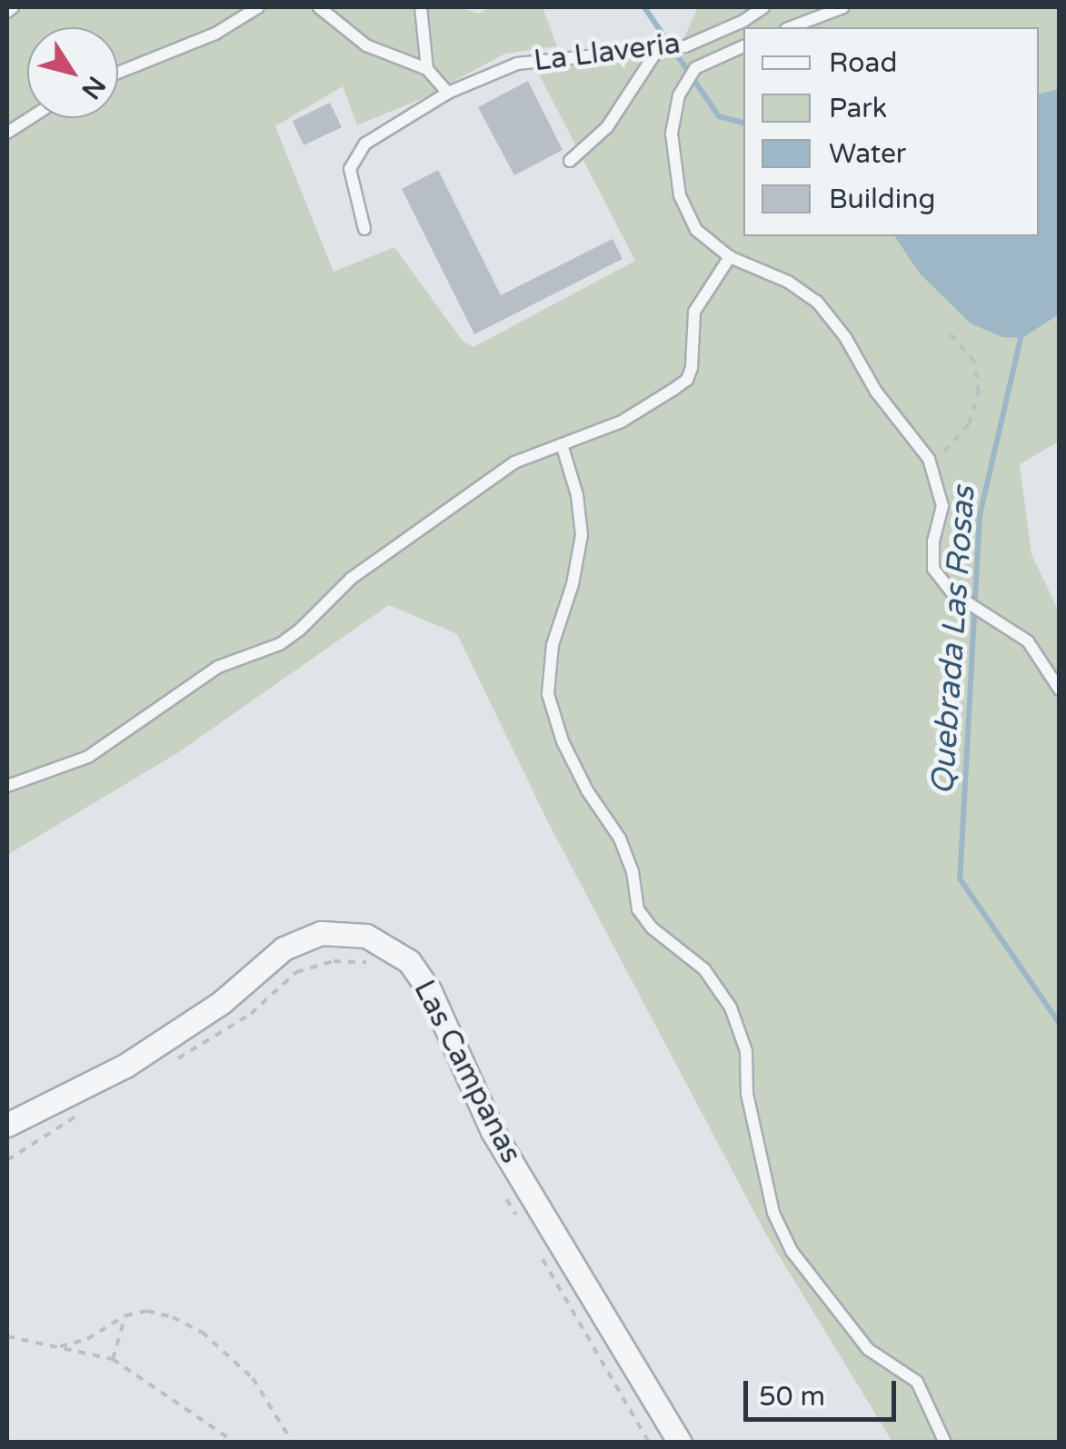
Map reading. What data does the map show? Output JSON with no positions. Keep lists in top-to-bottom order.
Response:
{
  "streets": {
    "street": ["Las Campanas"],
    "lane": ["La Llaveria"]
  },
  "water": ["Quebrada Las Rosas"],
  "legend": [
    "Road",
    "Park",
    "Water",
    "Building"
  ],
  "scale_bar": "50 m",
  "north": "bottom right"
}
